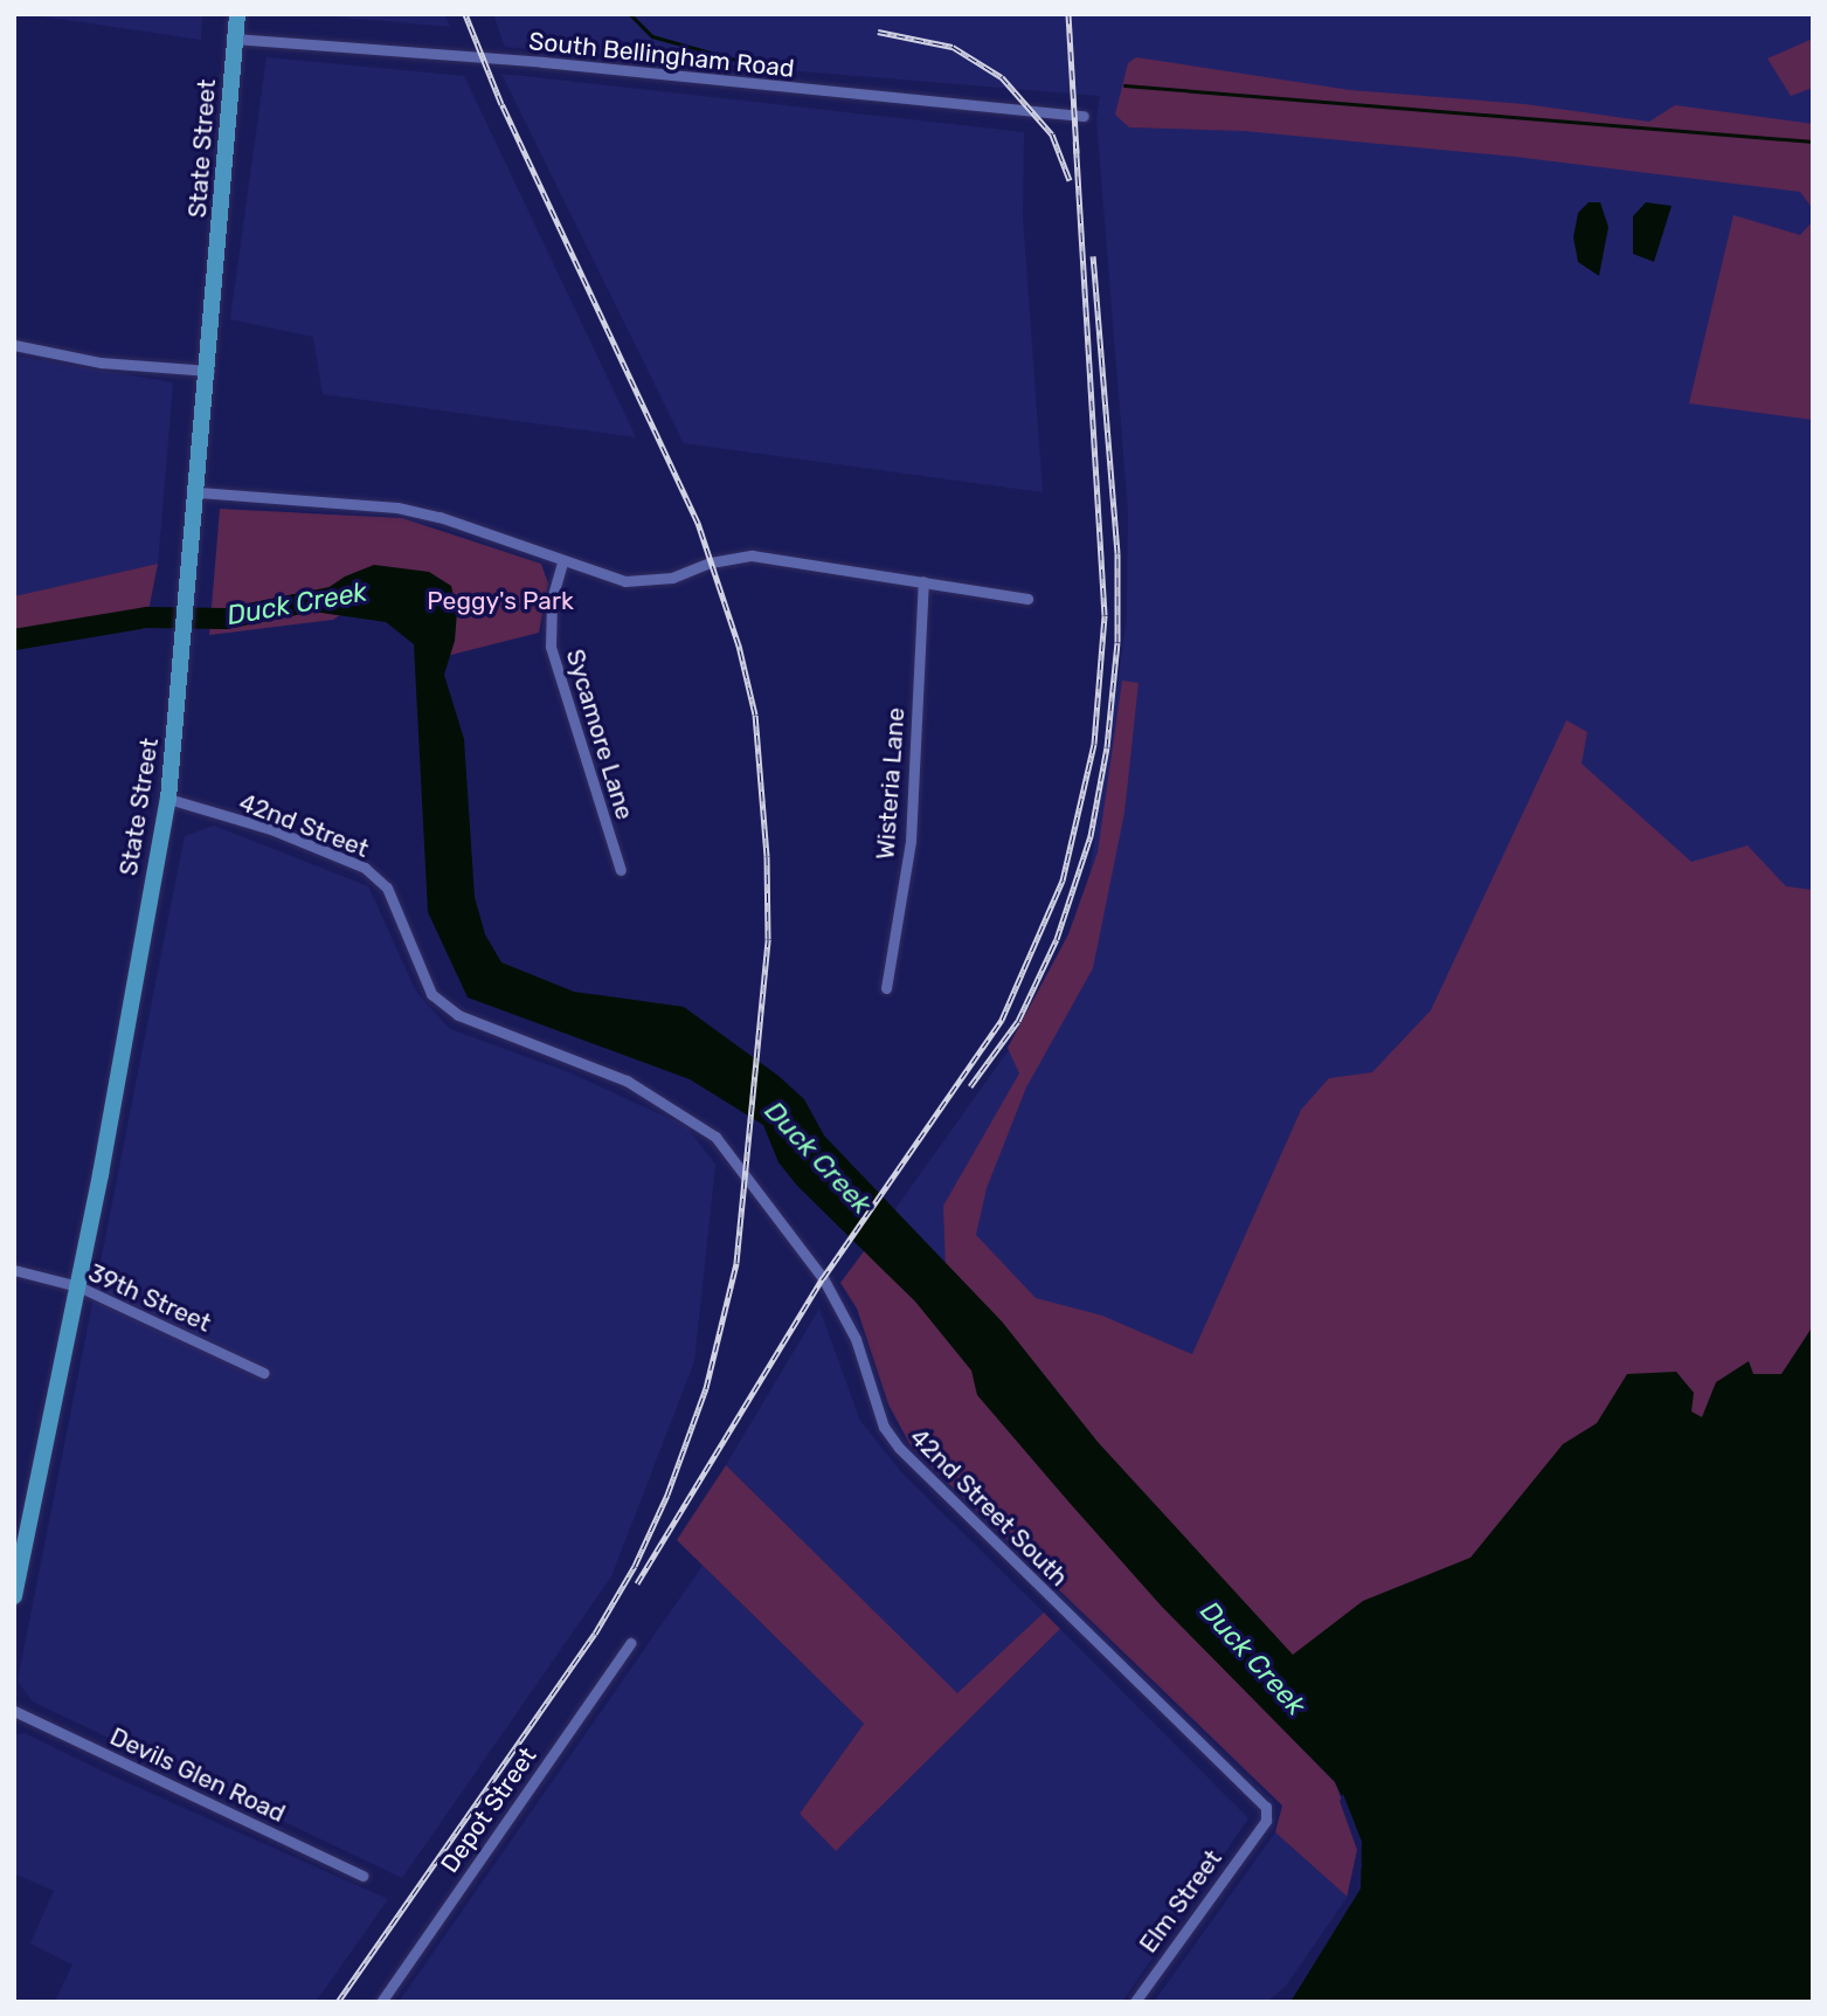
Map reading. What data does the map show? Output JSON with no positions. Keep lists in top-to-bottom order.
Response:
{
  "streets": {
    "main road": ["State Street"],
    "street": [
      "South Bellingham Road",
      "Sycamore Lane",
      "Wisteria Lane",
      "42nd Street",
      "39th Street",
      "42nd Street South",
      "Devils Glen Road",
      "Depot Street",
      "Elm Street"
    ]
  },
  "crossings": [
    ["South Bellingham Road", "State Street"],
    ["State Street", "42nd Street"],
    ["State Street", "39th Street"],
    ["42nd Street", "42nd Street South"],
    ["42nd Street South", "Elm Street"]
  ],
  "water": ["Duck Creek"],
  "parks": ["Peggy's Park"]
}
